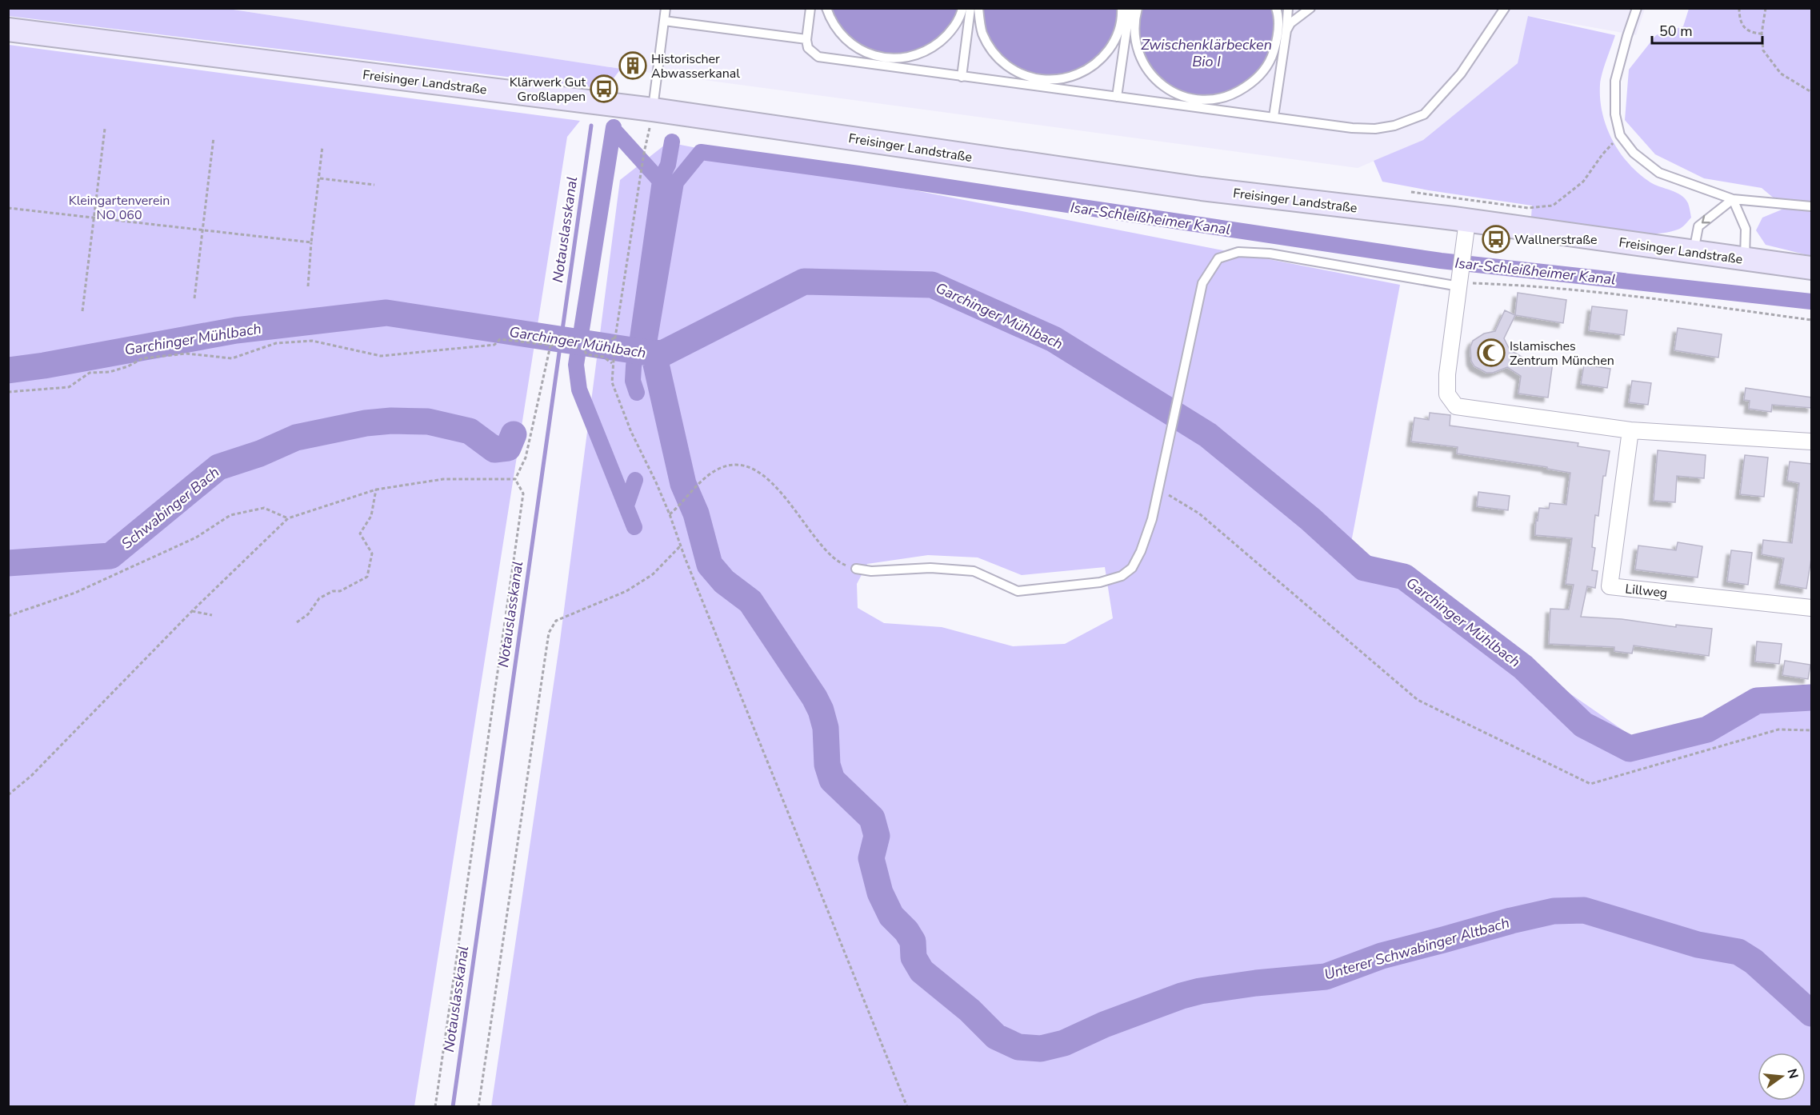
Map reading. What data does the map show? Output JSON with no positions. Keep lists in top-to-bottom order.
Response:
{
  "streets": {
    "main road": ["Freisinger Landstraße"],
    "street": ["Lillweg"]
  },
  "water": [
    "Zwischenklärbecken Bio I",
    "Isar-Schleißheimer Kanal",
    "Notauslasskanal",
    "Garchinger Mühlbach",
    "Schwabinger Bach",
    "Unterer Schwabinger Altbach"
  ],
  "parks": ["Kleingartenverein NO 060"],
  "places": {
    "building": ["Historischer Abwasserkanal"],
    "bus stop": ["Klärwerk Gut Großlappen", "Wallnerstraße"],
    "mosque": ["Islamisches Zentrum München"]
  },
  "scale_bar": "50 m",
  "north": "right"
}
